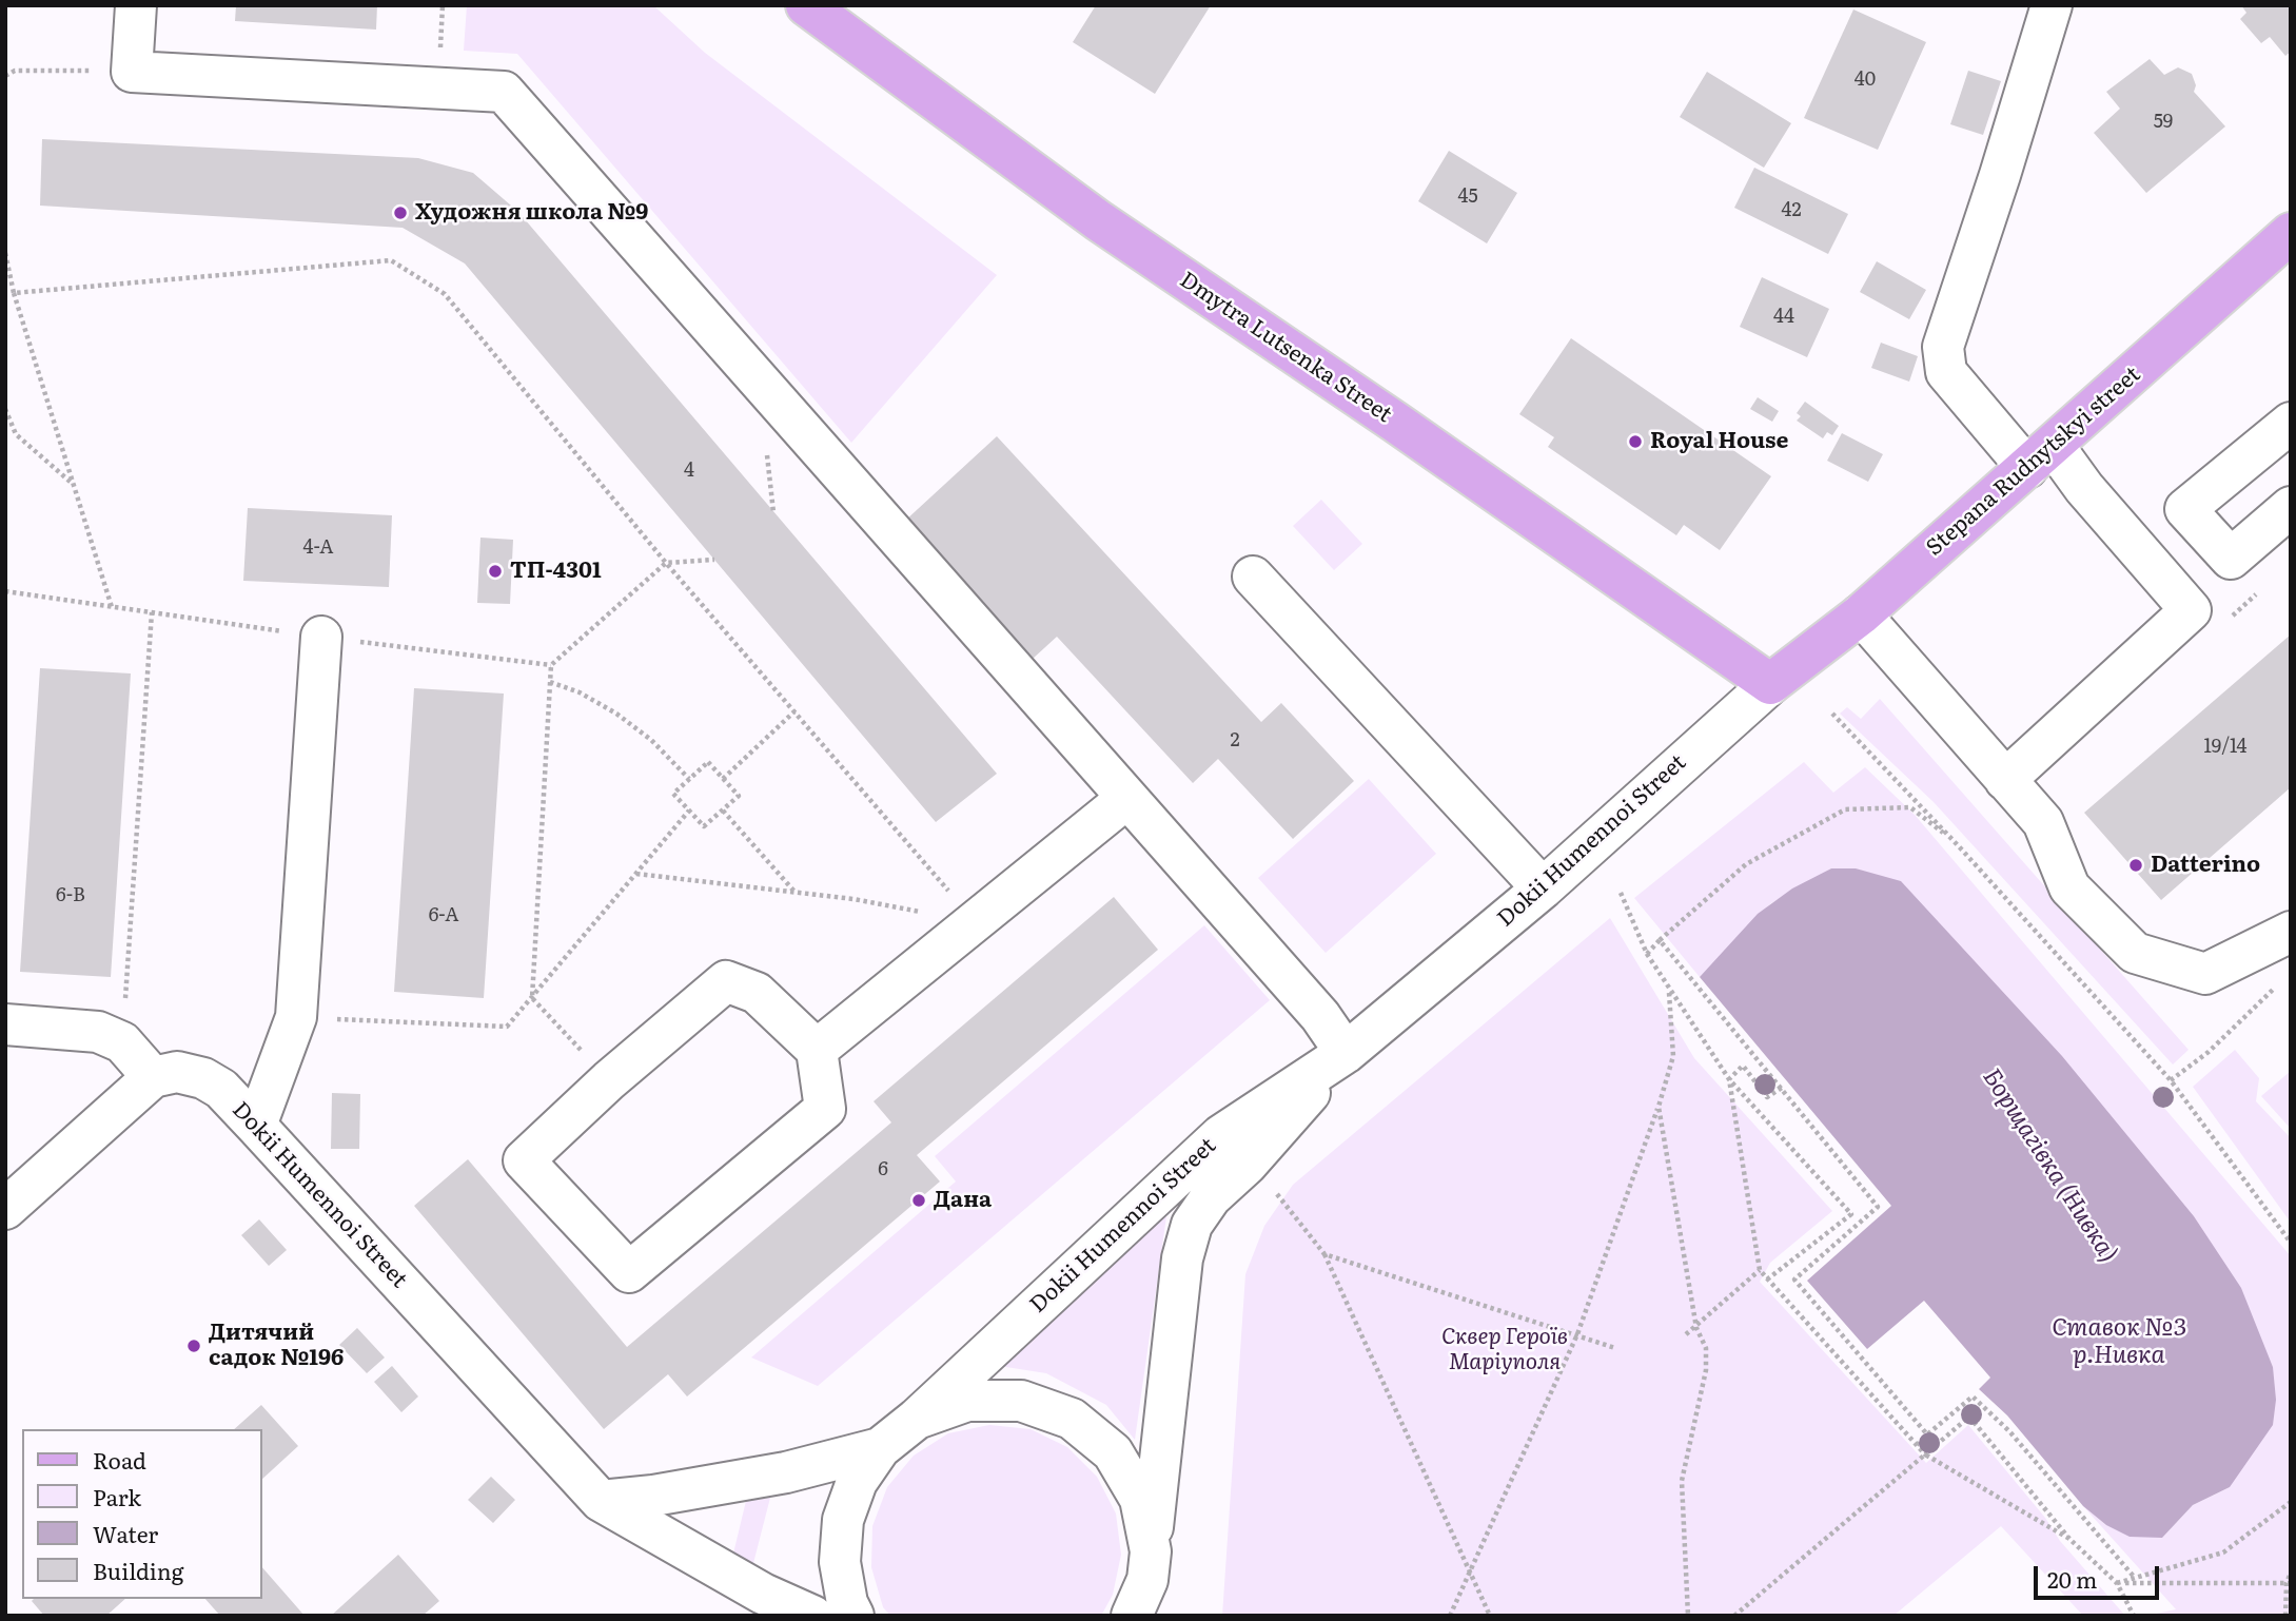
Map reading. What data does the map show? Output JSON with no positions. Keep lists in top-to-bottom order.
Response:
{
  "streets": {
    "main road": ["Dmytra Lutsenka Street", "Stepana Rudnytskyi street"],
    "street": ["Dokii Humennoi Street"]
  },
  "crossings": [
    ["Dmytra Lutsenka Street", "Stepana Rudnytskyi street"],
    ["Dmytra Lutsenka Street", "Dokii Humennoi Street"],
    ["Stepana Rudnytskyi street", "Dokii Humennoi Street"]
  ],
  "water": ["Борщагівка (Нивка)", "Ставок №3 р.Нивка"],
  "parks": ["Сквер Героїв Маріуполя"],
  "places": [
    "Художня школа №9",
    "Royal House",
    "ТП-4301",
    "Datterino",
    "Дана",
    "Дитячий садок №196"
  ],
  "house_numbers": [
    "40",
    "59",
    "45",
    "42",
    "44",
    "4",
    "4-А",
    "2",
    "19/14",
    "6-В",
    "6-А",
    "6"
  ],
  "legend": [
    "Road",
    "Park",
    "Water",
    "Building"
  ],
  "scale_bar": "20 m"
}
